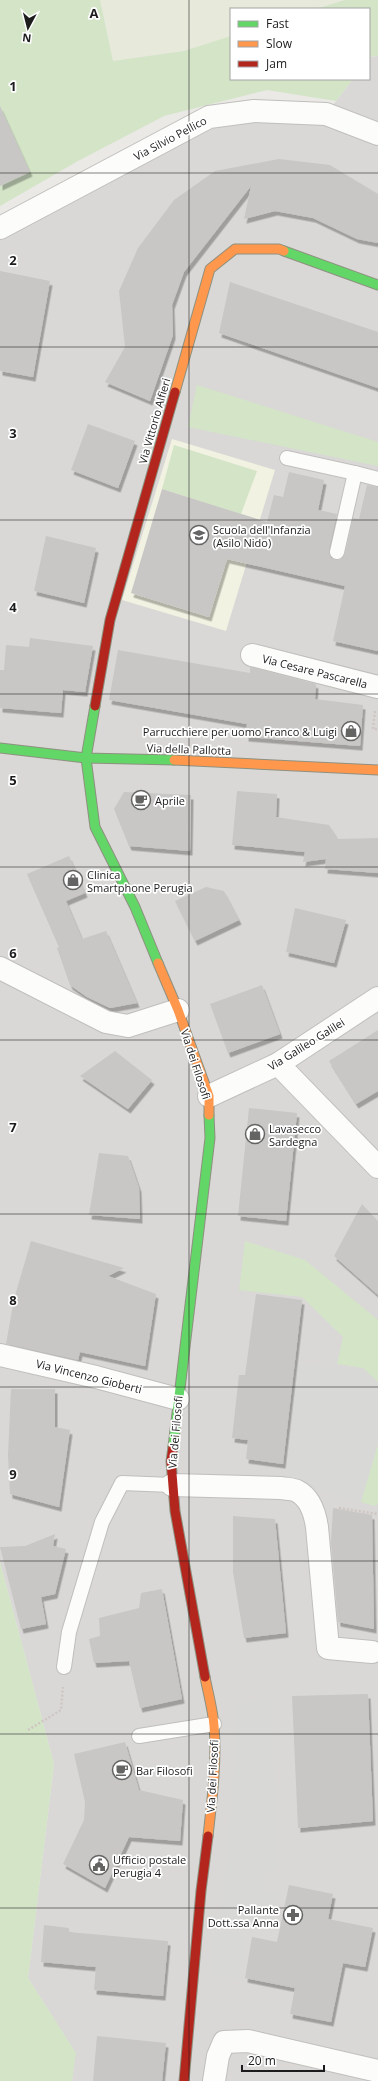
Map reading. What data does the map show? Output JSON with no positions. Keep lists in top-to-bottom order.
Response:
{
  "streets": {
    "street": [
      "Via Silvio Pellico",
      "Via Vittorio Alfieri",
      "Via Cesare Pascarella",
      "Via della Pallotta",
      "Via Galileo Galilei",
      "Via dei Filosofi",
      "Via Vincenzo Gioberti"
    ]
  },
  "crossings": [
    ["Via Vittorio Alfieri", "Via della Pallotta"],
    ["Via Vittorio Alfieri", "Via dei Filosofi"],
    ["Via Galileo Galilei", "Via dei Filosofi"],
    ["Via dei Filosofi", "Via Vincenzo Gioberti"]
  ],
  "places": {
    "school or university": ["Scuola dell'Infanzia (Asilo Nido)"],
    "shop": ["Parrucchiere per uomo Franco & Luigi", "Clinica Smartphone Perugia", "Lavasecco Sardegna"],
    "cafe": ["Aprile", "Bar Filosofi"],
    "public building": ["Ufficio postale Perugia 4"],
    "pharmacy": ["Pallante Dott.ssa Anna"]
  },
  "legend": ["Fast", "Slow", "Jam"],
  "scale_bar": "20 m",
  "north": "bottom",
  "grid": {
    "columns": ["A"],
    "rows": [
      "1",
      "2",
      "3",
      "4",
      "5",
      "6",
      "7",
      "8",
      "9"
    ]
  }
}
